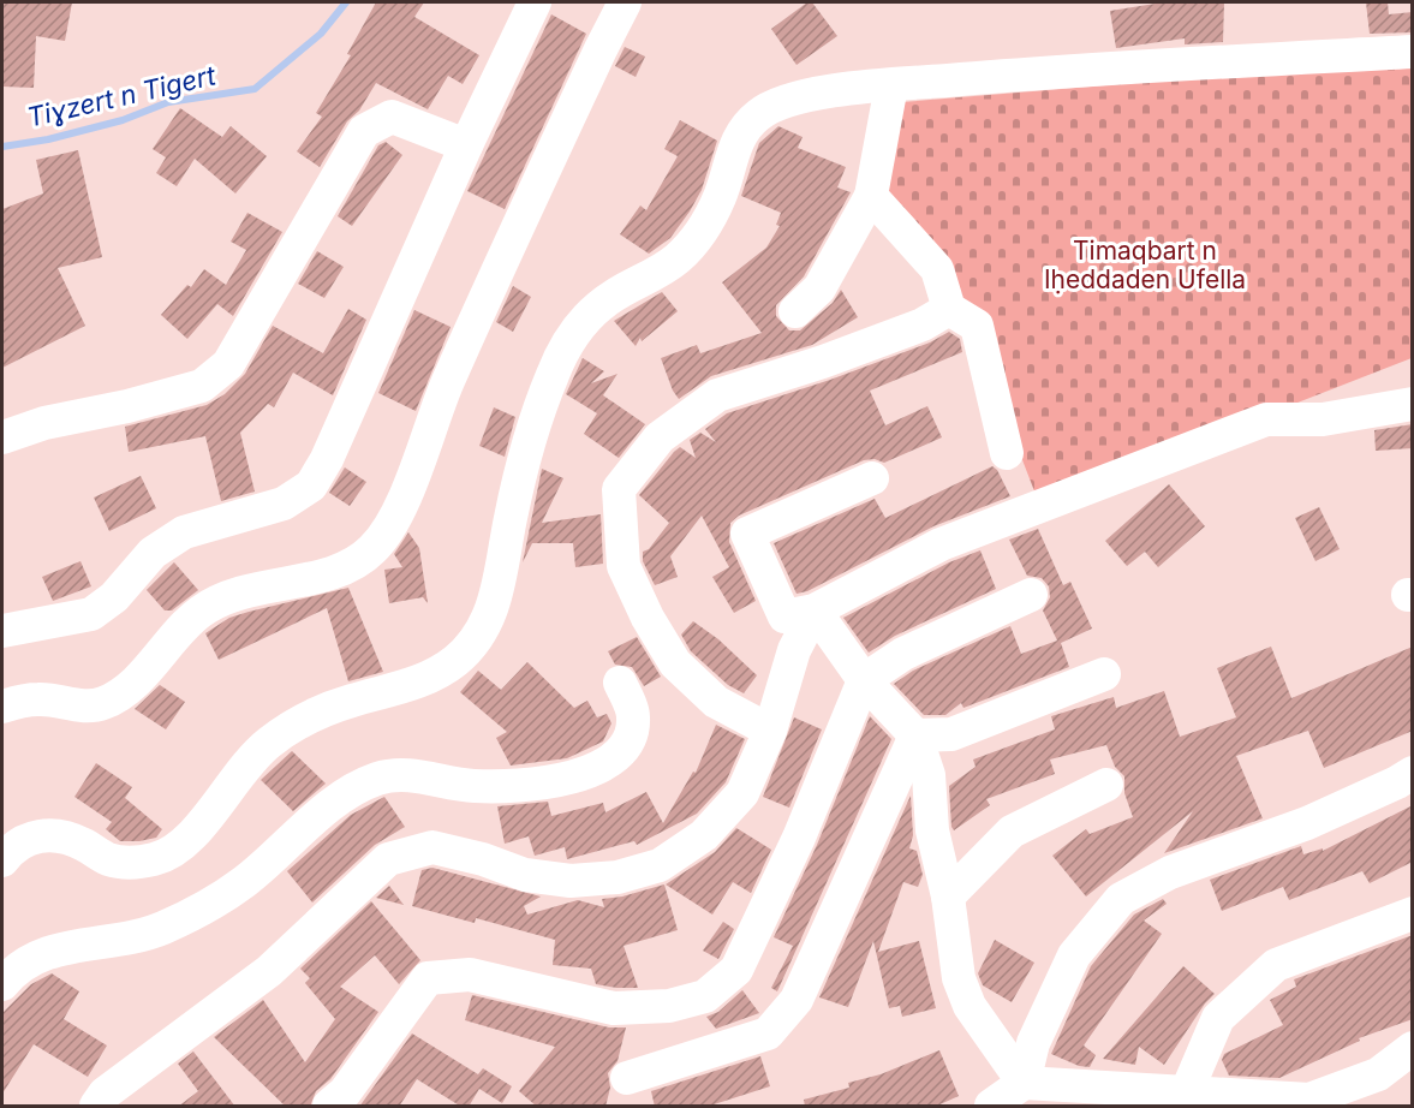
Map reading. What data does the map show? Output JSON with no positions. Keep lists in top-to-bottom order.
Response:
{
  "water": ["Tiɣzert n Tigert"],
  "parks": ["Timaqbart n Iḥeddaden Ufella"]
}
